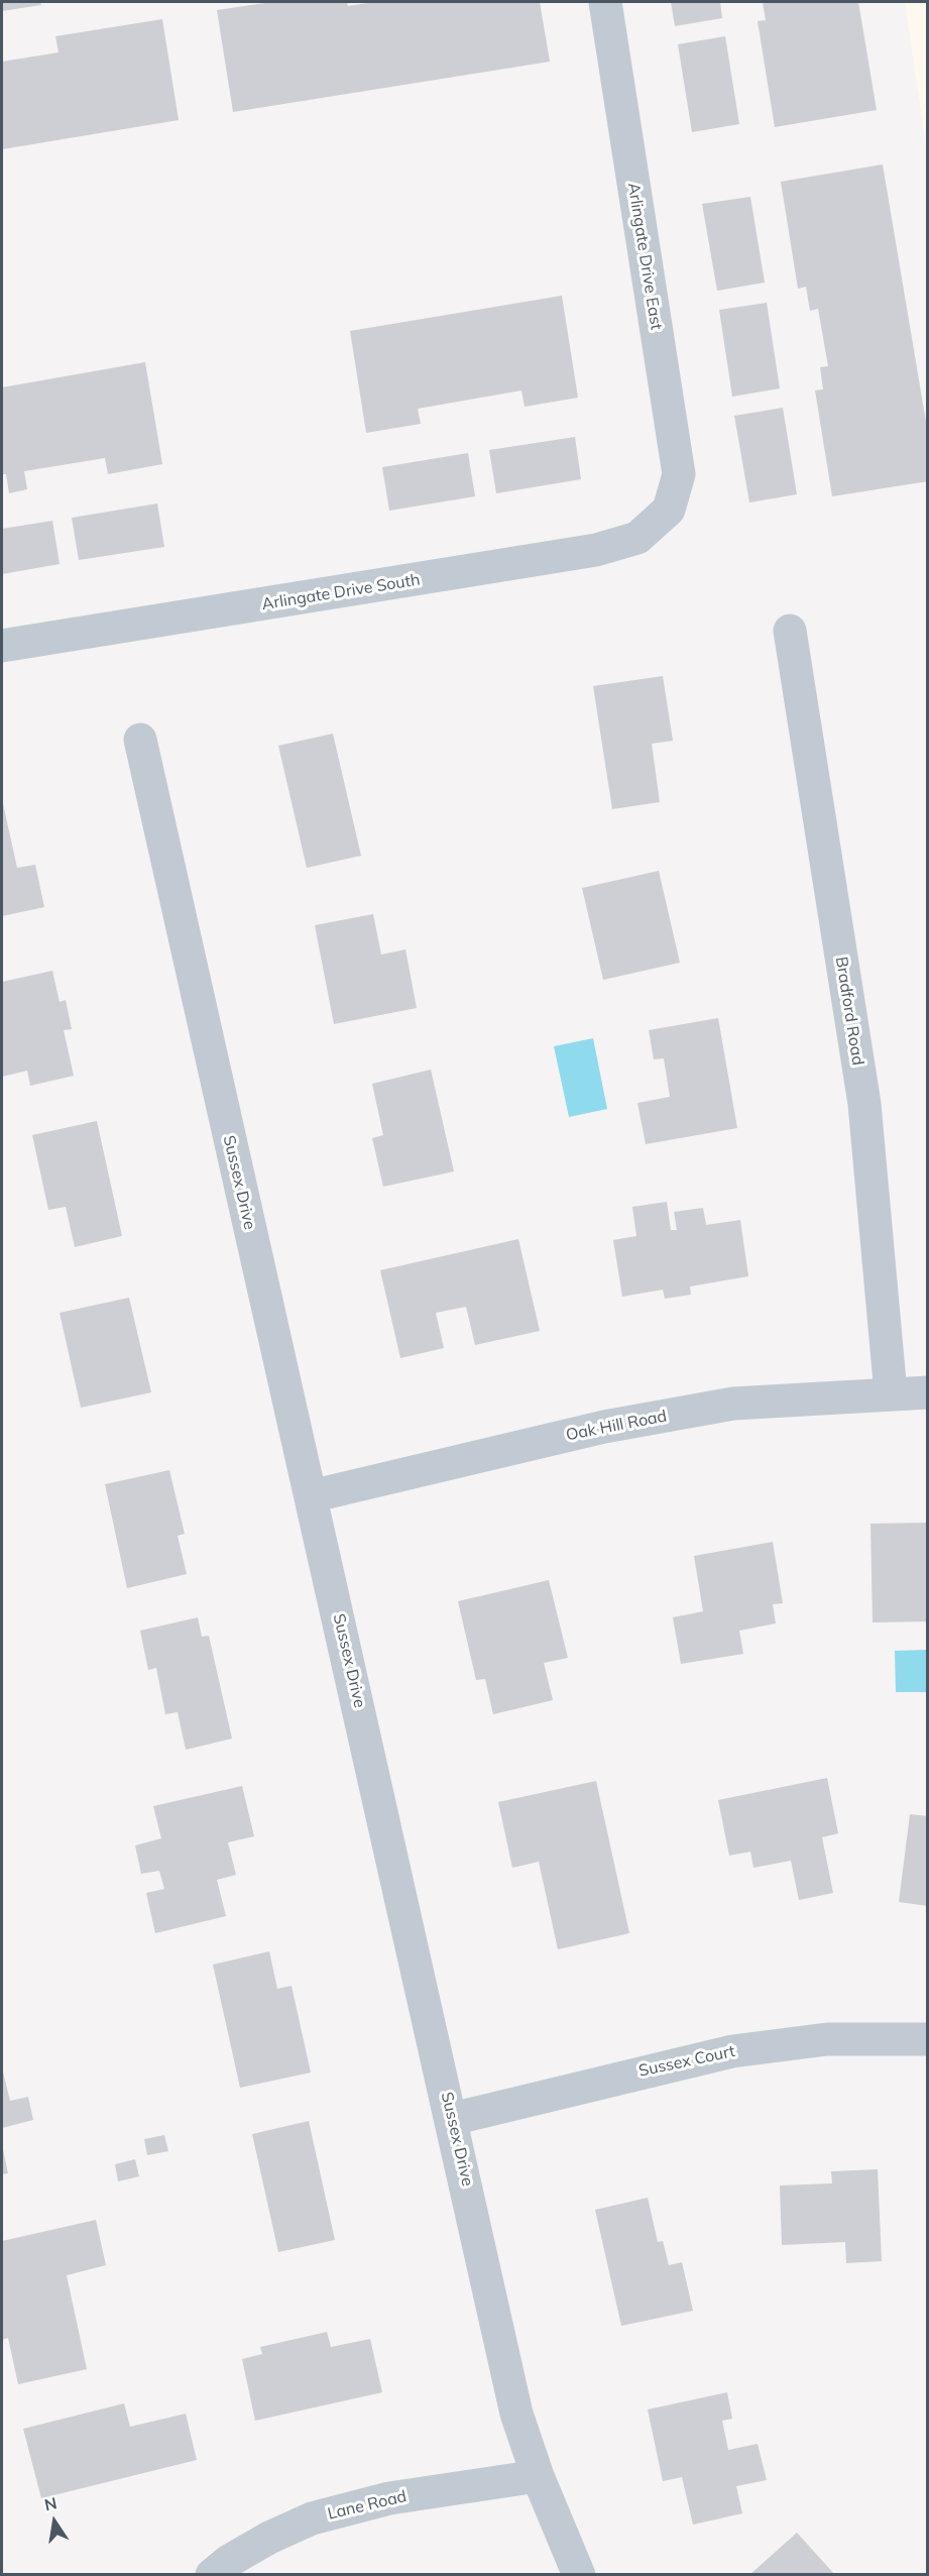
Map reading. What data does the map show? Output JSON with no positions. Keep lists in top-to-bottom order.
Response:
{
  "streets": {
    "street": [
      "Arlingate Drive East",
      "Arlingate Drive South",
      "Bradford Road",
      "Sussex Drive",
      "Oak Hill Road",
      "Sussex Court",
      "Lane Road"
    ]
  },
  "crossings": [
    ["Arlingate Drive East", "Arlingate Drive South"],
    ["Bradford Road", "Oak Hill Road"],
    ["Sussex Drive", "Oak Hill Road"],
    ["Sussex Drive", "Sussex Court"],
    ["Sussex Drive", "Lane Road"]
  ],
  "north": "top"
}
